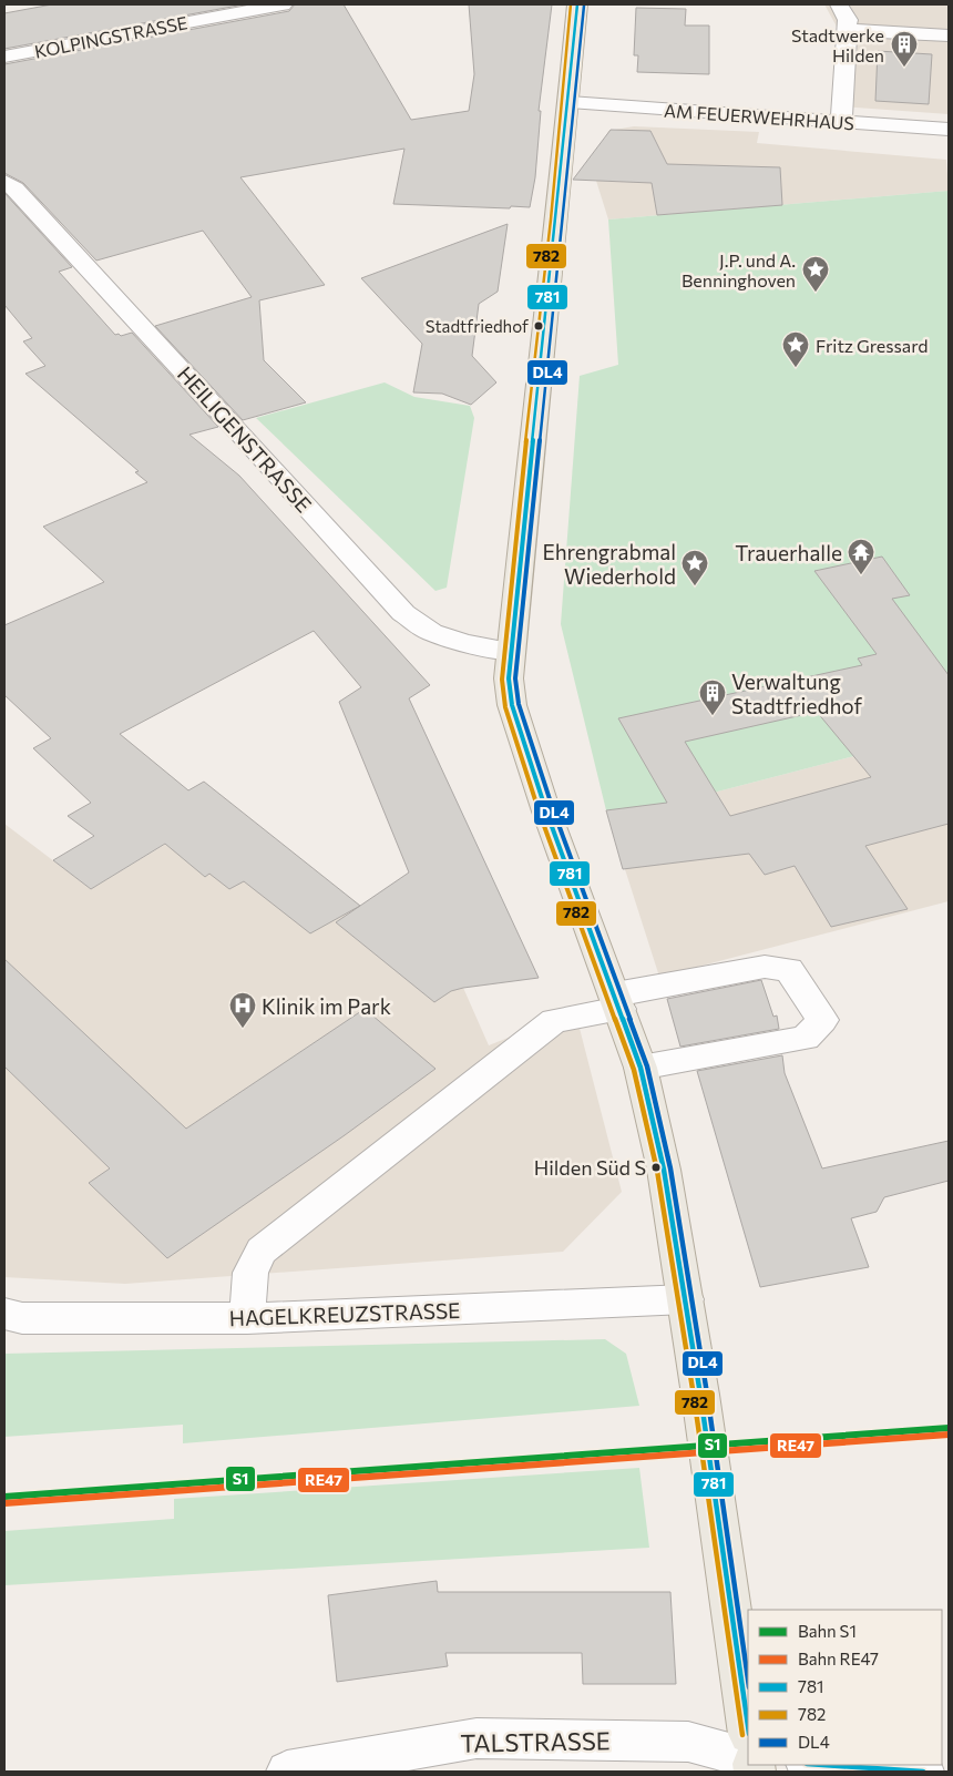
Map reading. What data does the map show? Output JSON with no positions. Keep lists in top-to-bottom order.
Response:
{
  "streets": {
    "street": [
      "KOLPINGSTRASSE",
      "AM FEUERWEHRHAUS",
      "HEILIGENSTRASSE",
      "HAGELKREUZSTRASSE",
      "TALSTRASSE"
    ]
  },
  "places": {
    "building": ["Stadtwerke Hilden", "Verwaltung Stadtfriedhof"],
    "place": ["J.P. und A. Benninghoven", "Fritz Gressard", "Ehrengrabmal Wiederhold"],
    "other": ["Stadtfriedhof", "Hilden Süd S"],
    "temple": ["Trauerhalle"],
    "hospital": ["Klinik im Park"]
  },
  "lines": [
    "transit line 781",
    "transit line 782",
    "transit line DL4",
    "rail line S1",
    "rail line RE47"
  ],
  "legend": [
    "Bahn S1",
    "Bahn RE47",
    "781",
    "782",
    "DL4"
  ]
}
